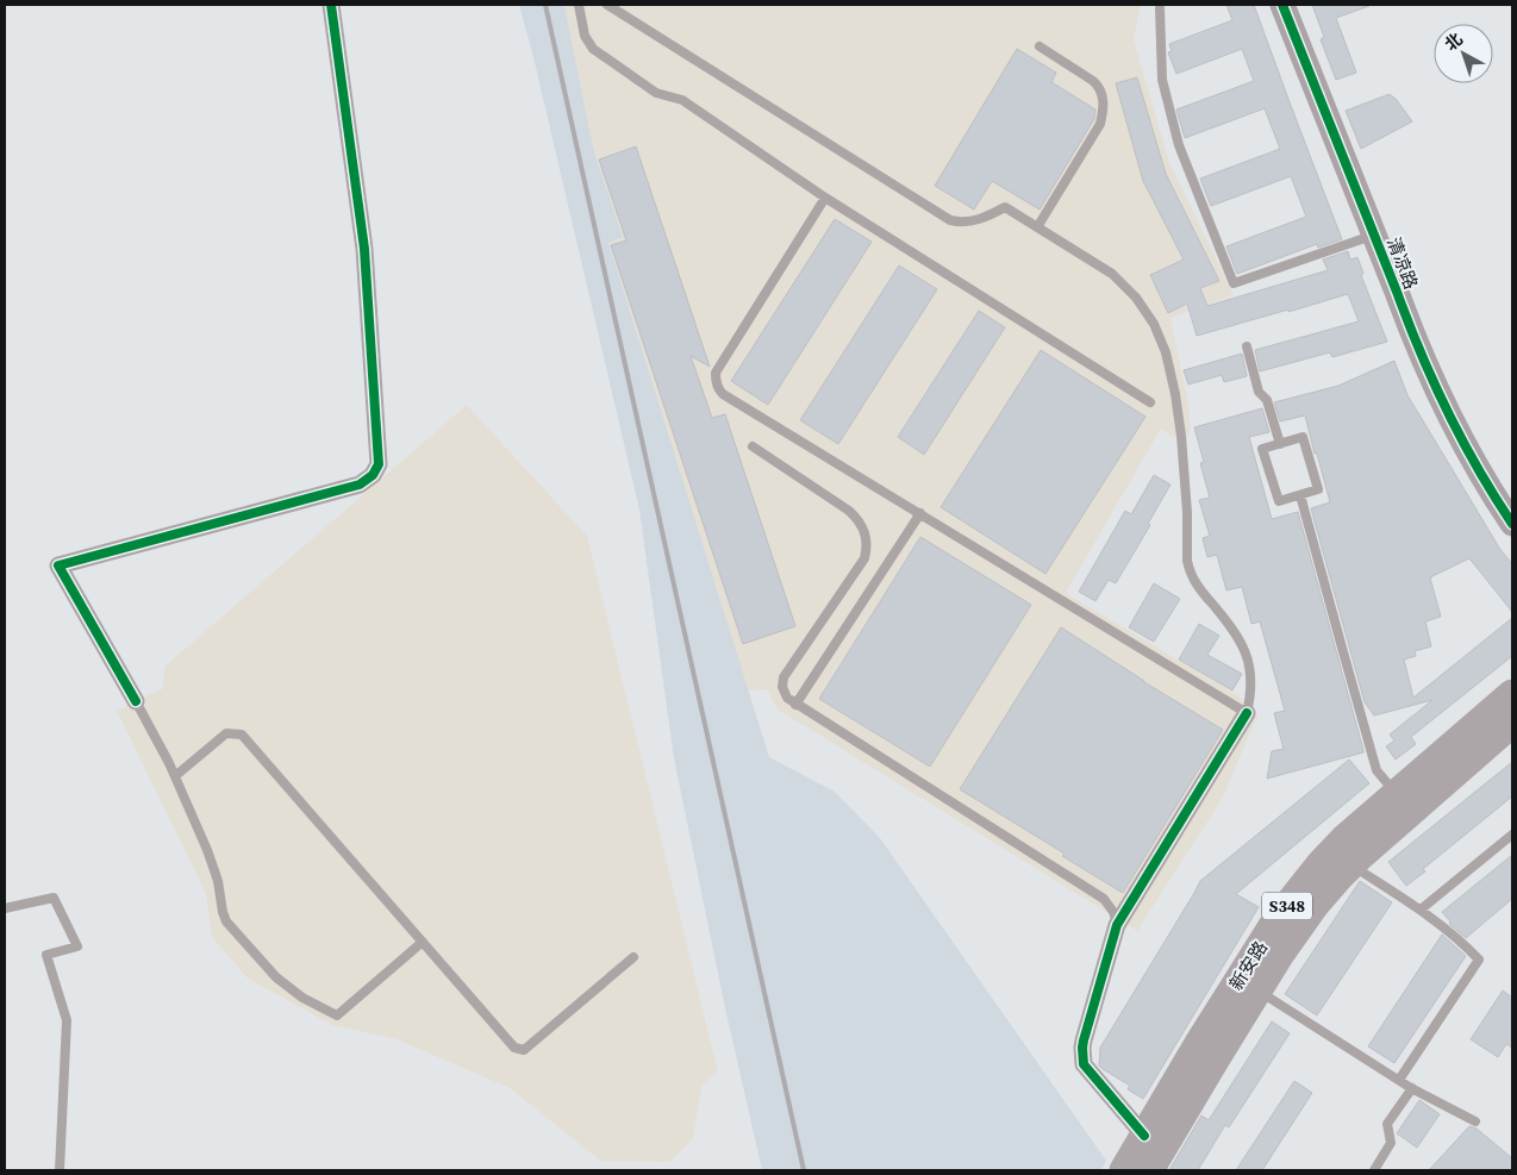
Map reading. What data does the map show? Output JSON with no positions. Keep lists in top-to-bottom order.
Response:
{
  "streets": {
    "main road": ["S348", "新安路"],
    "street": ["清凉路"]
  },
  "north": "top left"
}
